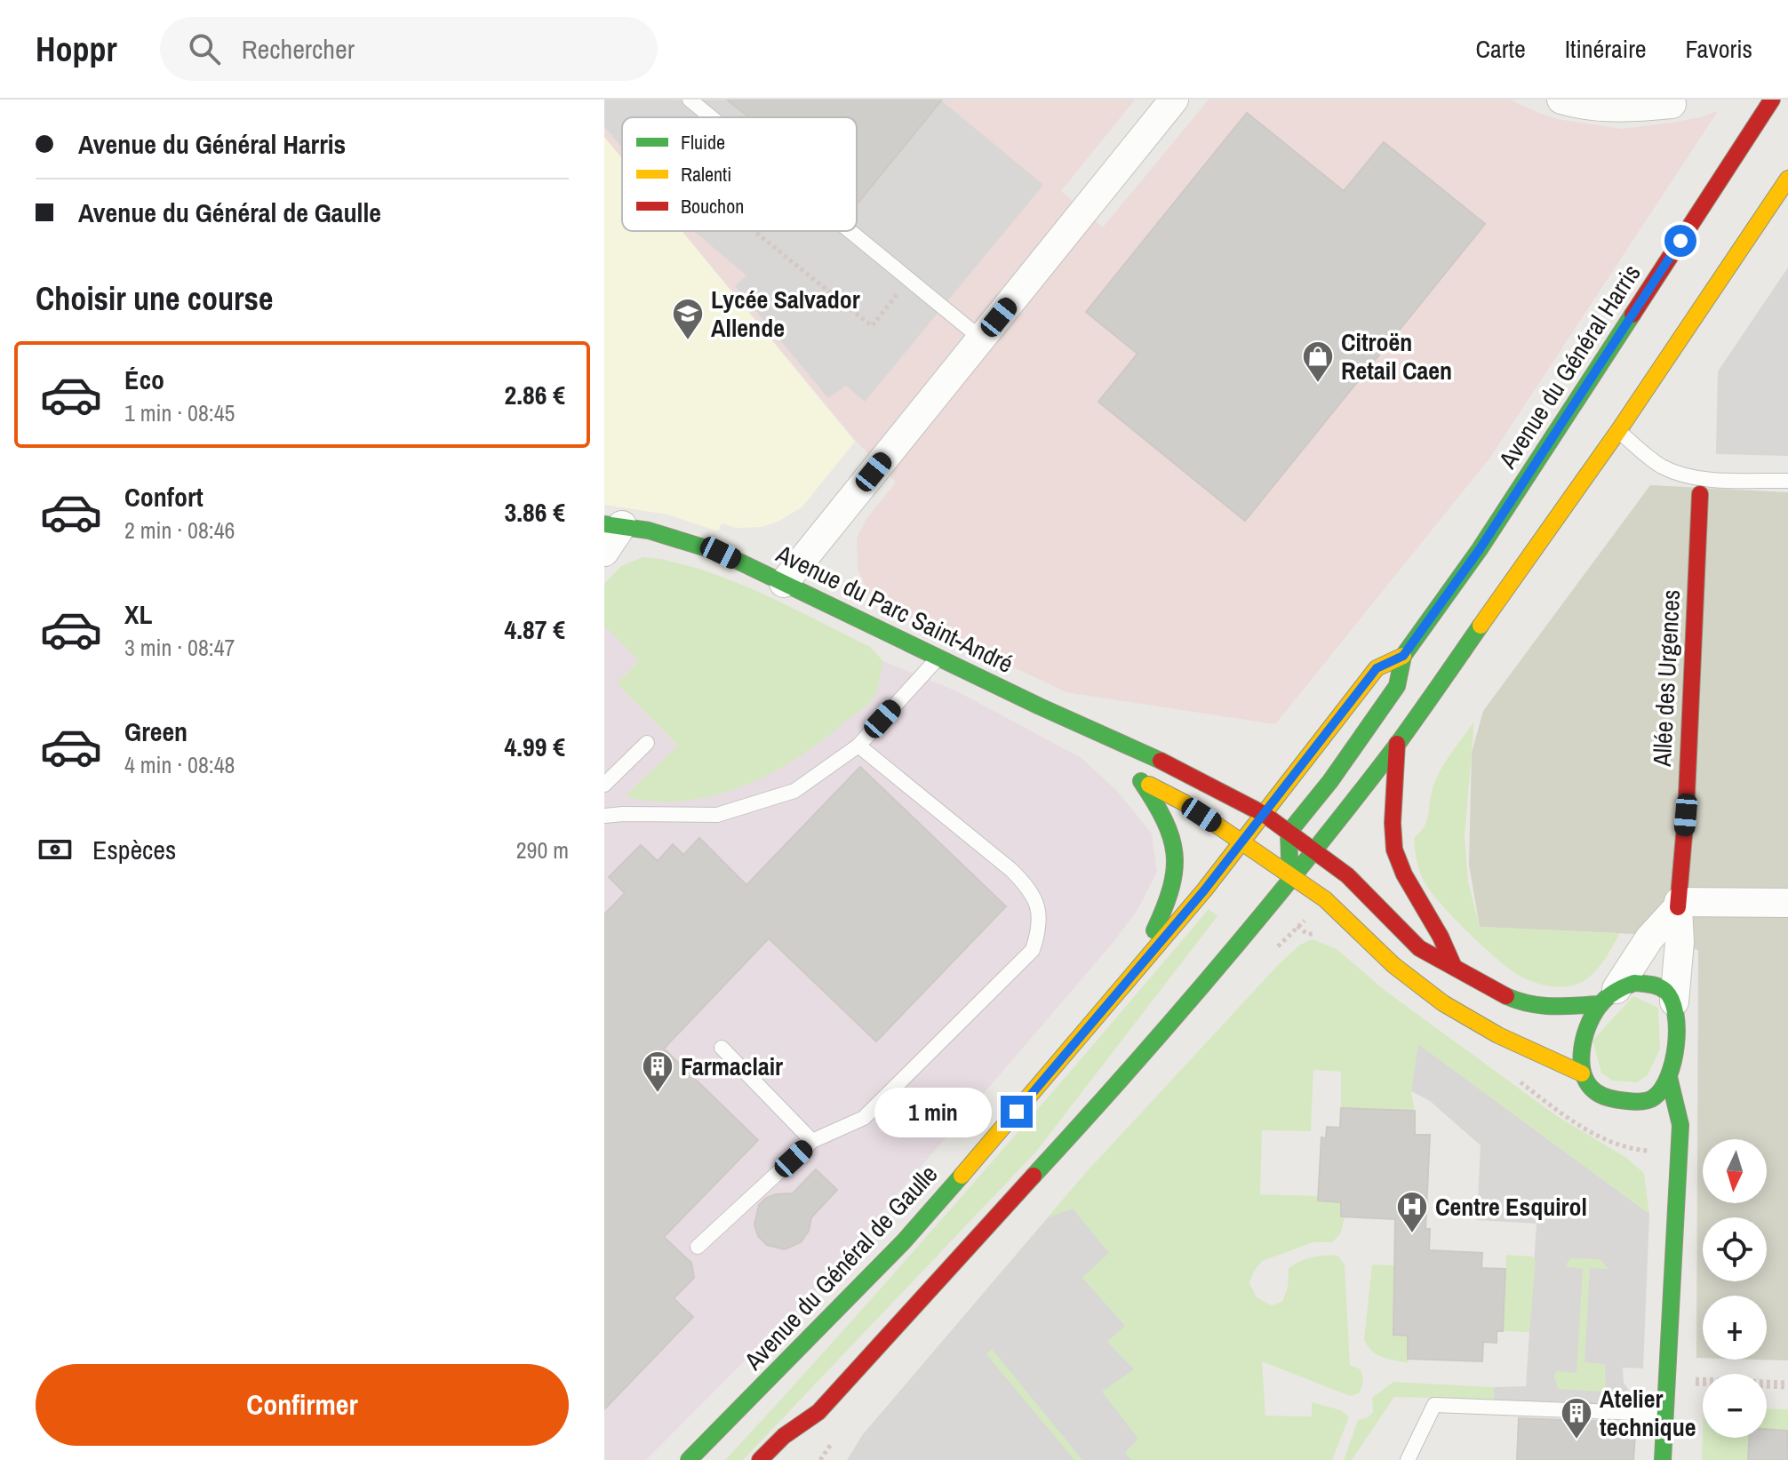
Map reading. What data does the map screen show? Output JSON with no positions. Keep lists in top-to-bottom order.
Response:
{
  "streets": {
    "main road": [
      "Avenue du Général Harris",
      "Avenue du Parc Saint-André",
      "Allée des Urgences",
      "Avenue du Général de Gaulle"
    ]
  },
  "crossings": [
    ["Avenue du Général Harris", "Avenue du Général de Gaulle"]
  ],
  "places": {
    "school or university": ["Lycée Salvador Allende"],
    "shop": ["Citroën Retail Caen"],
    "building": ["Farmaclair", "Atelier technique"],
    "hospital": ["Centre Esquirol"]
  },
  "legend": ["Fluide", "Ralenti", "Bouchon"],
  "north": "bottom",
  "page": {
    "header": "Hoppr",
    "search": "Rechercher",
    "nav": ["Carte", "Itinéraire", "Favoris"],
    "banner": ["Avenue du Général Harris", "Avenue du Général de Gaulle"],
    "heading": "Choisir une course",
    "list": [
      {
        "name": "Éco",
        "note": "1 min · 08:45",
        "value": "2.86 €"
      },
      {
        "name": "Confort",
        "note": "2 min · 08:46",
        "value": "3.86 €"
      },
      {
        "name": "XL",
        "note": "3 min · 08:47",
        "value": "4.87 €"
      },
      {
        "name": "Green",
        "note": "4 min · 08:48",
        "value": "4.99 €"
      }
    ],
    "pay": ["Espèces", "290 m"],
    "bubble": "1 min",
    "map_buttons": ["+", "−"],
    "buttons": "Confirmer"
  }
}
